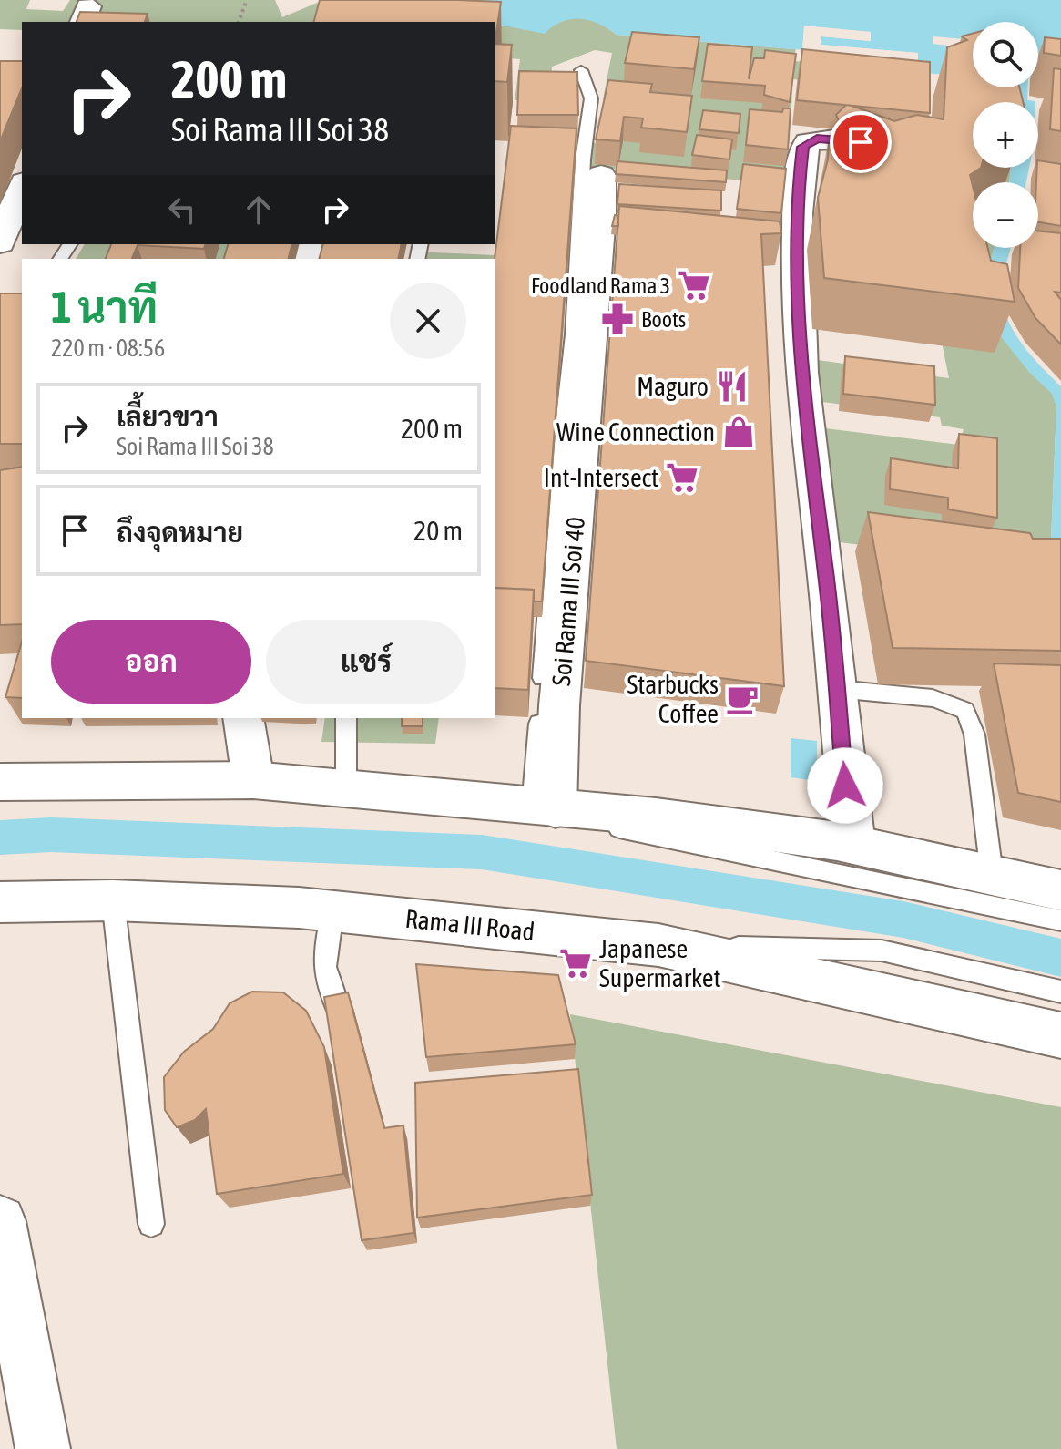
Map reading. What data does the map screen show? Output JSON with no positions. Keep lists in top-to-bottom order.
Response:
{
  "streets": {
    "street": ["Soi Rama III Soi 40", "Rama III Road"]
  },
  "places": {
    "supermarket": ["Foodland Rama 3", "Int-Intersect", "Japanese Supermarket"],
    "pharmacy": ["Boots"],
    "restaurant": ["Maguro"],
    "shop": ["Wine Connection"],
    "cafe": ["Starbucks Coffee"]
  },
  "page": {
    "map_buttons": ["+", "−"],
    "turn": ["200 m", "Soi Rama III Soi 38"],
    "heading": ["1 นาที", "220 m · 08:56"],
    "list": [
      {
        "name": "เลี้ยวขวา",
        "note": "Soi Rama III Soi 38",
        "value": "200 m"
      },
      {
        "name": "ถึงจุดหมาย",
        "value": "20 m"
      }
    ],
    "buttons": ["ออก", "แชร์"]
  }
}
